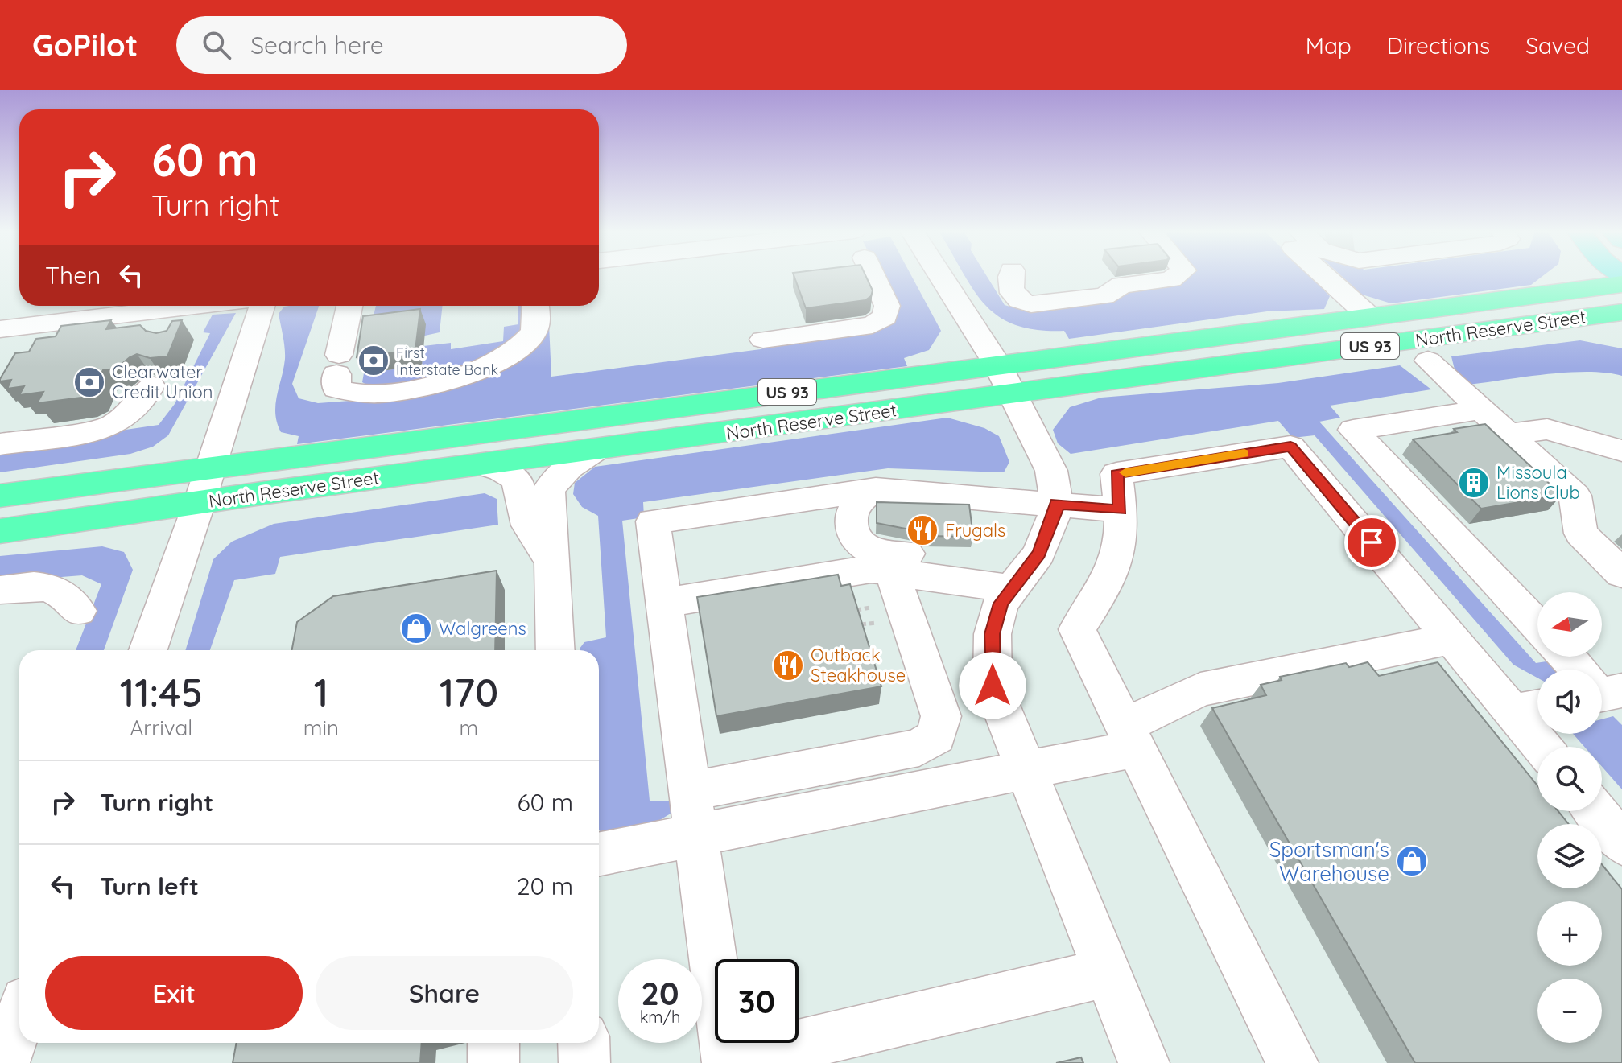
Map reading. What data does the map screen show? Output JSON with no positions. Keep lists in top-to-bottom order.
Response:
{
  "streets": {
    "highway": ["North Reserve Street", "US 93"]
  },
  "places": {
    "bank": ["First Interstate Bank", "Clearwater Credit Union"],
    "building": ["Missoula Lions Club"],
    "restaurant": ["Frugals", "Outback Steakhouse"],
    "shop": ["Walgreens", "Sportsman's Warehouse"]
  },
  "north": "left",
  "page": {
    "header": "GoPilot",
    "search": "Search here",
    "nav": ["Map", "Directions", "Saved"],
    "turn": ["60 m", "Turn right"],
    "then": "Then",
    "map_buttons": ["+", "−"],
    "eta": [
      "11:45",
      "Arrival",
      "1",
      "min",
      "170",
      "m"
    ],
    "list": [
      {
        "name": "Turn right",
        "value": "60 m"
      },
      {
        "name": "Turn left",
        "value": "20 m"
      }
    ],
    "buttons": ["Exit", "Share"],
    "speed": "20 km/h",
    "limit": "30"
  }
}
